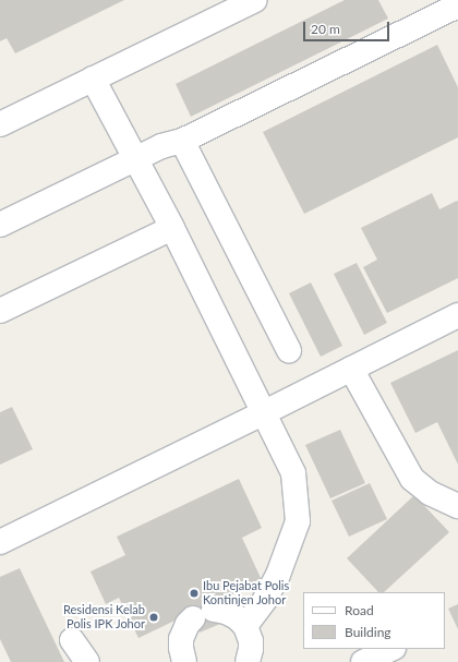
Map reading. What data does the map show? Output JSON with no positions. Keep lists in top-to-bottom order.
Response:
{
  "places": ["Ibu Pejabat Polis Kontinjen Johor", "Residensi Kelab Polis IPK Johor"],
  "legend": ["Road", "Building"],
  "scale_bar": "20 m"
}
